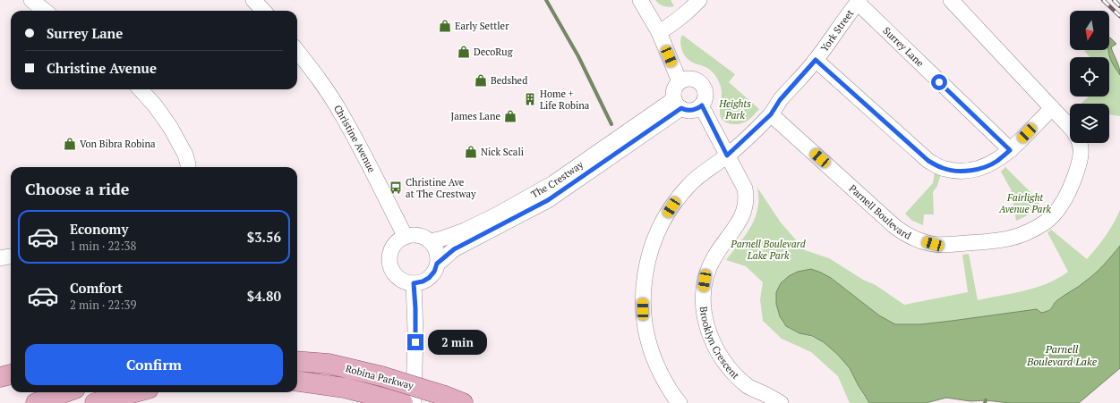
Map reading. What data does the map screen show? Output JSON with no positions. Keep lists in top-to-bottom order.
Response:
{
  "streets": {
    "main road": ["Robina Parkway"],
    "street": [
      "York Street",
      "Surrey Lane",
      "Christine Avenue",
      "The Crestway",
      "Parnell Boulevard",
      "Brooklyn Crescent"
    ]
  },
  "crossings": [
    ["York Street", "Surrey Lane"],
    ["York Street", "Parnell Boulevard"],
    ["York Street", "Brooklyn Crescent"],
    ["Christine Avenue", "The Crestway"],
    ["The Crestway", "Brooklyn Crescent"]
  ],
  "water": ["Parnell Boulevard Lake"],
  "parks": ["Heights Park", "Fairlight Avenue Park", "Parnell Boulevard Lake Park"],
  "places": {
    "shop": [
      "Early Settler",
      "DecoRug",
      "Bedshed",
      "James Lane",
      "Von Bibra Robina",
      "Nick Scali"
    ],
    "building": ["Home + Life Robina"],
    "bus stop": ["Christine Ave at The Crestway"]
  },
  "north": "bottom",
  "page": {
    "banner": ["Surrey Lane", "Christine Avenue"],
    "heading": "Choose a ride",
    "list": [
      {
        "name": "Economy",
        "note": "1 min · 22:38",
        "value": "$3.56"
      },
      {
        "name": "Comfort",
        "note": "2 min · 22:39",
        "value": "$4.80"
      }
    ],
    "bubble": "2 min",
    "buttons": "Confirm"
  }
}
